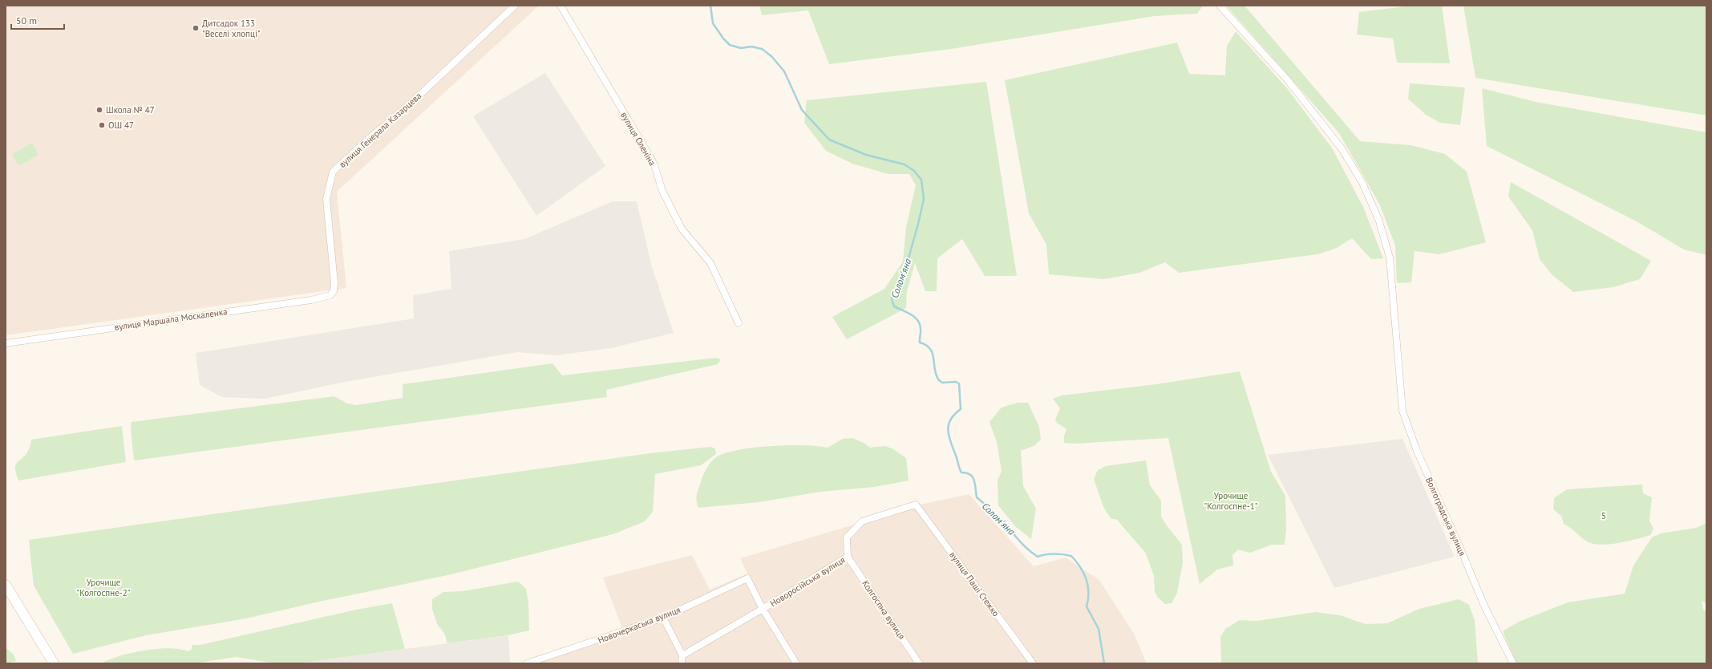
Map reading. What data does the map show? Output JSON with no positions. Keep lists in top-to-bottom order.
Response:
{
  "streets": {
    "street": [
      "вулиця Генерала Казарцева",
      "вулиця Оленіна",
      "вулиця Маршала Москаленка",
      "Волгоградська вулиця",
      "Новоросійська вулиця",
      "вулиця Паші Стежко",
      "Колгоспна вулиця",
      "Новочеркаська вулиця"
    ]
  },
  "crossings": [
    ["вулиця Генерала Казарцева", "вулиця Маршала Москаленка"],
    ["Новоросійська вулиця", "вулиця Паші Стежко"],
    ["Новоросійська вулиця", "Колгоспна вулиця"],
    ["Новоросійська вулиця", "Новочеркаська вулиця"]
  ],
  "water": ["Солом'яна"],
  "parks": ["Урочище \"Колгоспне-1\"", "5", "Урочище \"Колгоспне-2\""],
  "places": ["Дитсадок 133 \"Веселі хлопці\"", "Школа № 47", "ОШ 47"],
  "scale_bar": "50 m"
}
